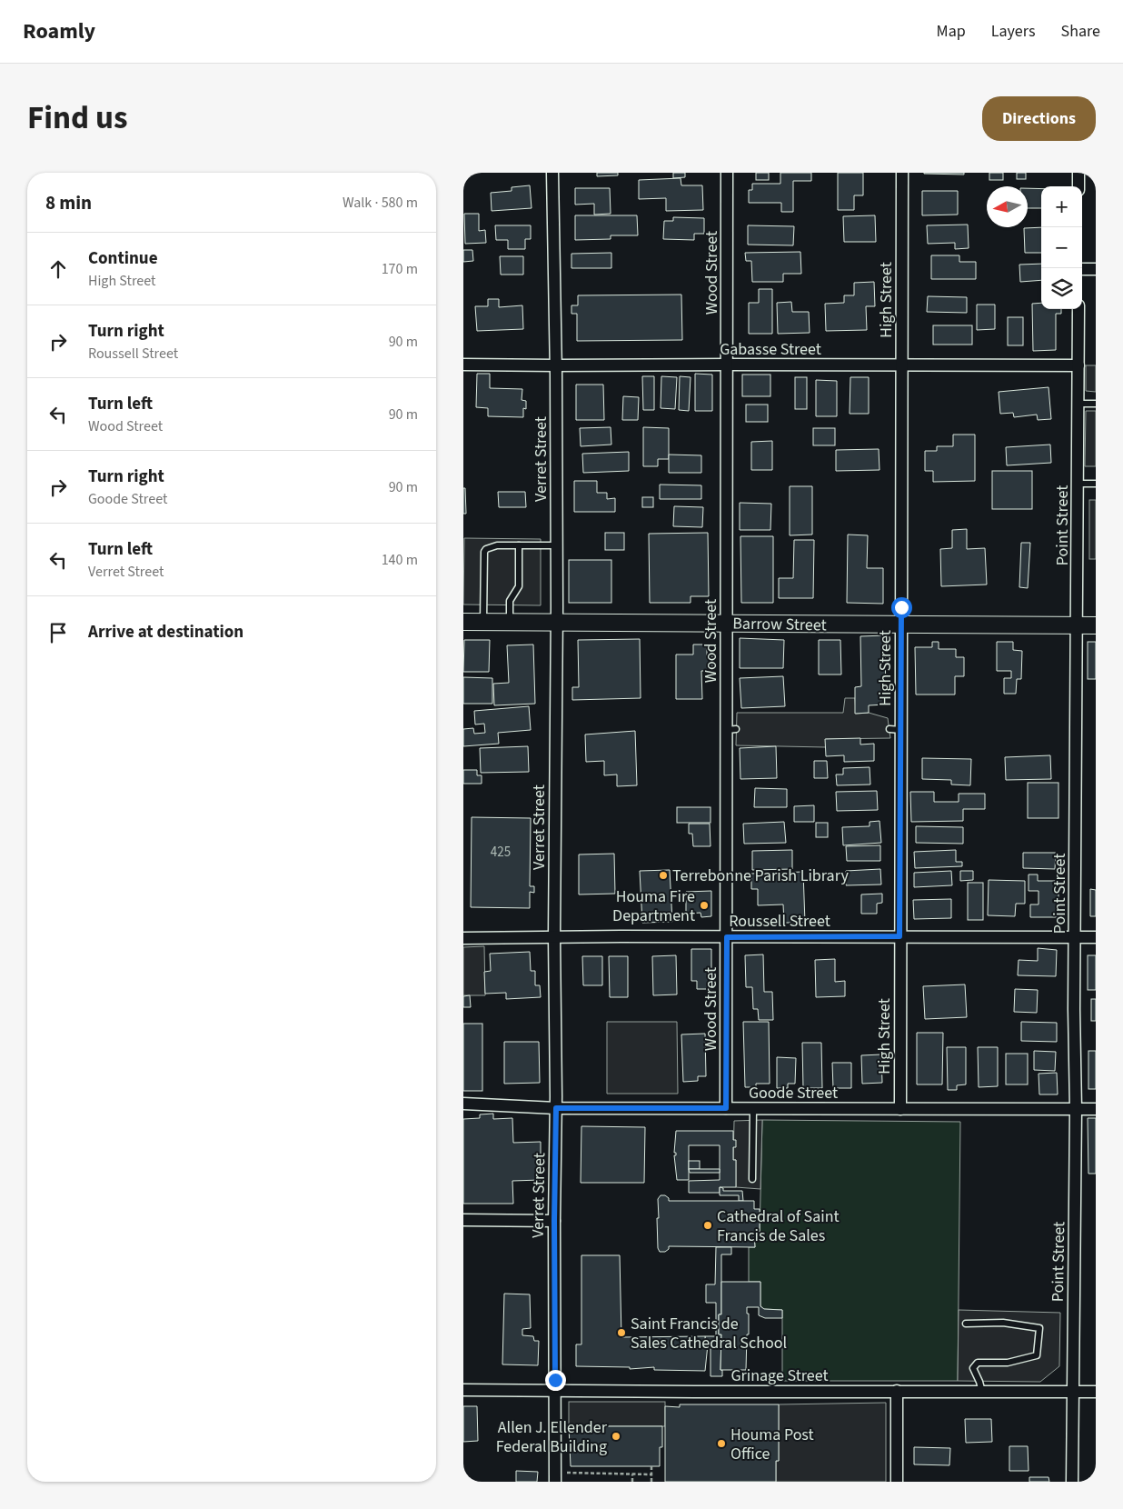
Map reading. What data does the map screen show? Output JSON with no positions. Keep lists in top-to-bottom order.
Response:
{
  "streets": {
    "main road": ["Barrow Street"],
    "street": [
      "Wood Street",
      "High Street",
      "Gabasse Street",
      "Verret Street",
      "Point Street",
      "Roussell Street",
      "Goode Street",
      "Grinage Street"
    ]
  },
  "crossings": [
    ["Wood Street", "Gabasse Street"],
    ["Wood Street", "Barrow Street"],
    ["Wood Street", "Roussell Street"],
    ["Wood Street", "Goode Street"],
    ["High Street", "Gabasse Street"],
    ["High Street", "Barrow Street"],
    ["High Street", "Roussell Street"],
    ["High Street", "Goode Street"],
    ["Gabasse Street", "Verret Street"],
    ["Gabasse Street", "Point Street"],
    ["Verret Street", "Barrow Street"],
    ["Verret Street", "Roussell Street"],
    ["Verret Street", "Goode Street"],
    ["Verret Street", "Grinage Street"],
    ["Point Street", "Barrow Street"],
    ["Point Street", "Roussell Street"],
    ["Point Street", "Goode Street"],
    ["Point Street", "Grinage Street"]
  ],
  "places": [
    "Terrebonne Parish Library",
    "Houma Fire Department",
    "Cathedral of Saint Francis de Sales",
    "Saint Francis de Sales Cathedral School",
    "Allen J. Ellender Federal Building",
    "Houma Post Office"
  ],
  "house_numbers": ["425"],
  "north": "left",
  "page": {
    "header": "Roamly",
    "nav": ["Map", "Layers", "Share"],
    "title": "Find us",
    "buttons": "Directions",
    "heading": ["8 min", "Walk · 580 m"],
    "map_buttons": ["+", "−"],
    "list": [
      ["Continue", "High Street", "170 m"],
      ["Turn right", "Roussell Street", "90 m"],
      ["Turn left", "Wood Street", "90 m"],
      ["Turn right", "Goode Street", "90 m"],
      ["Turn left", "Verret Street", "140 m"],
      "Arrive at destination"
    ]
  }
}
